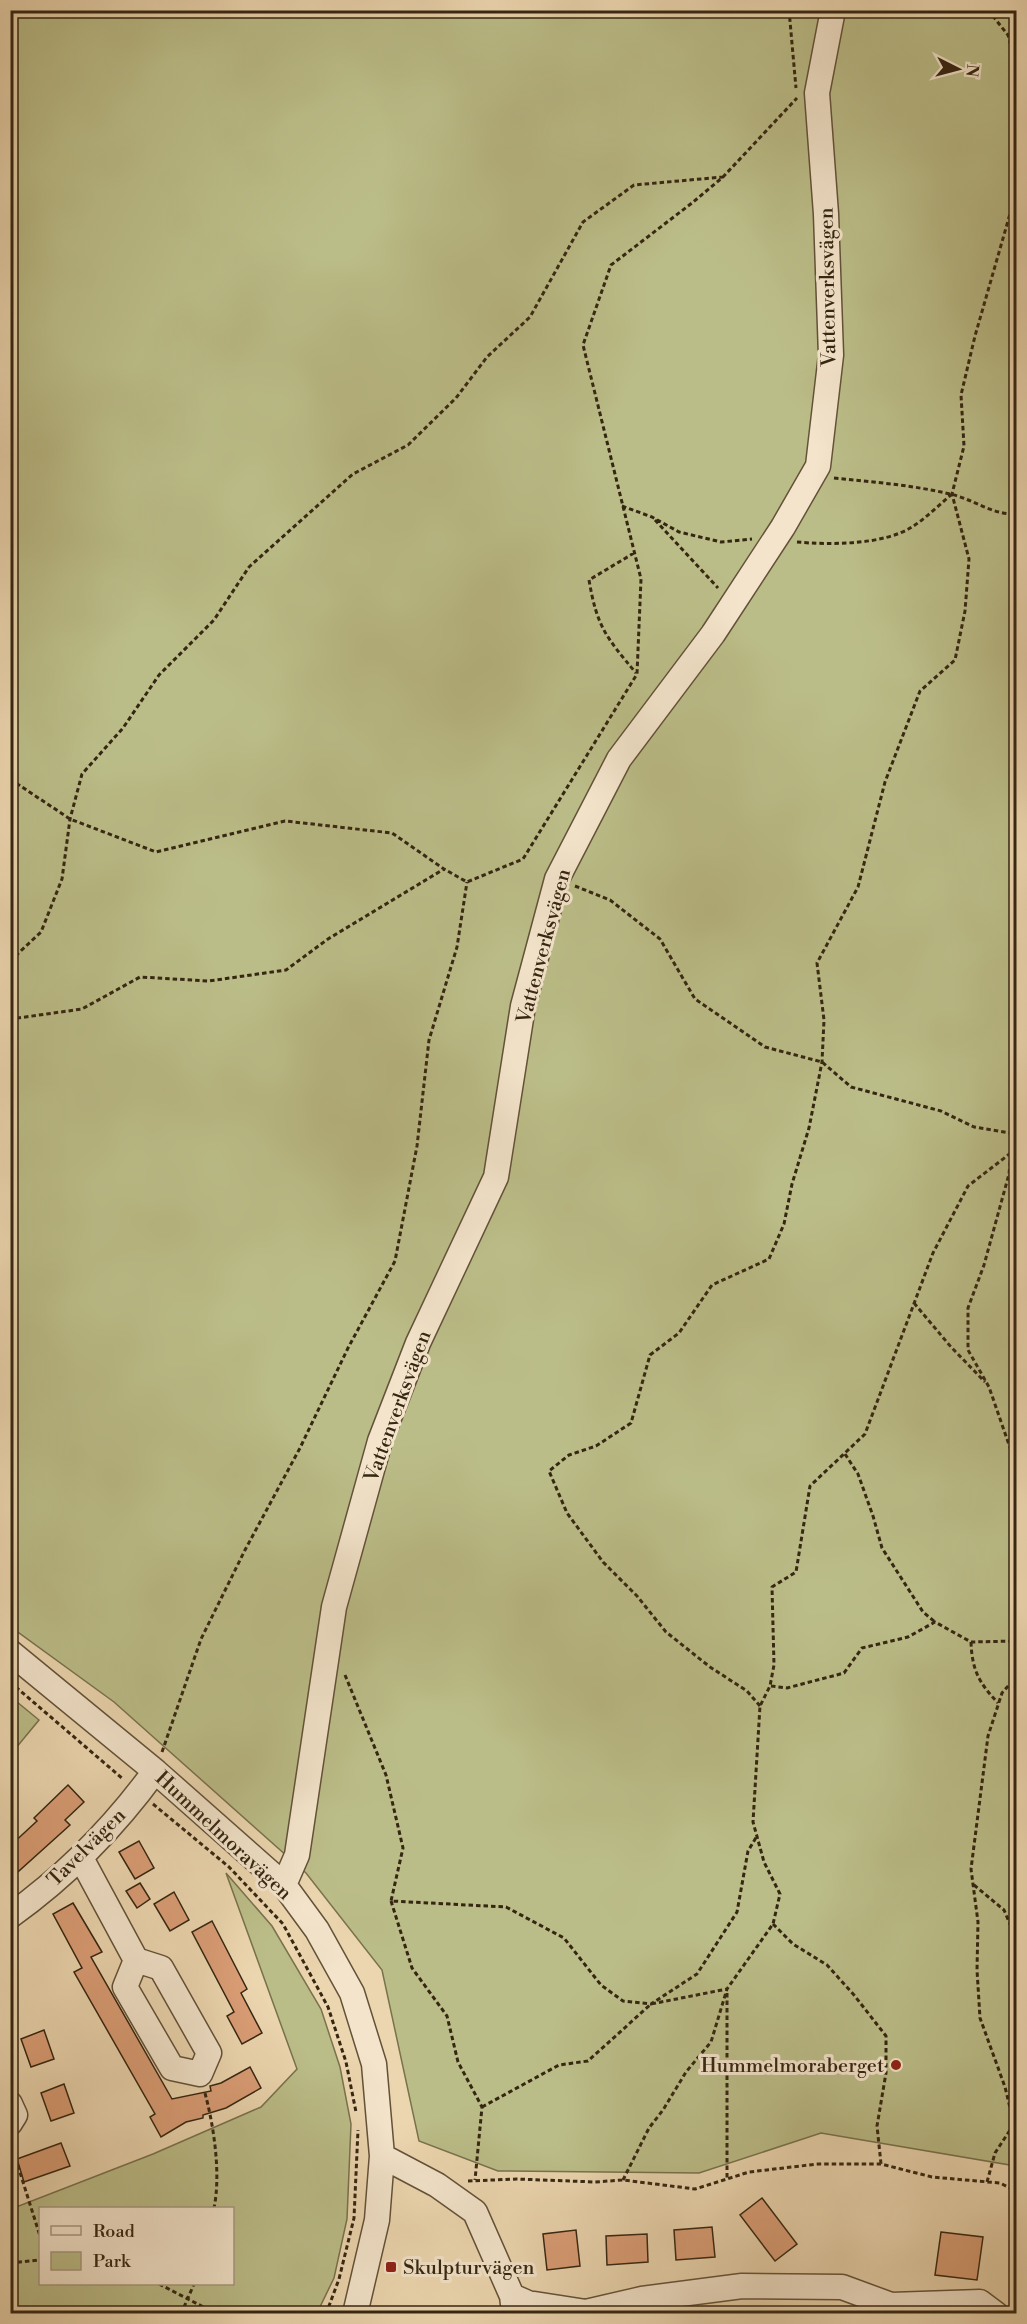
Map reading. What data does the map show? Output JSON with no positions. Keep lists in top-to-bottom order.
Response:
{
  "streets": {
    "street": ["Vattenverksvägen", "Hummelmoravägen", "Tavelvägen"]
  },
  "crossings": [
    ["Vattenverksvägen", "Hummelmoravägen"],
    ["Hummelmoravägen", "Tavelvägen"]
  ],
  "places": {
    "other": ["Hummelmoraberget"],
    "transit": ["Skulpturvägen"]
  },
  "legend": ["Road", "Park"],
  "north": "right"
}
